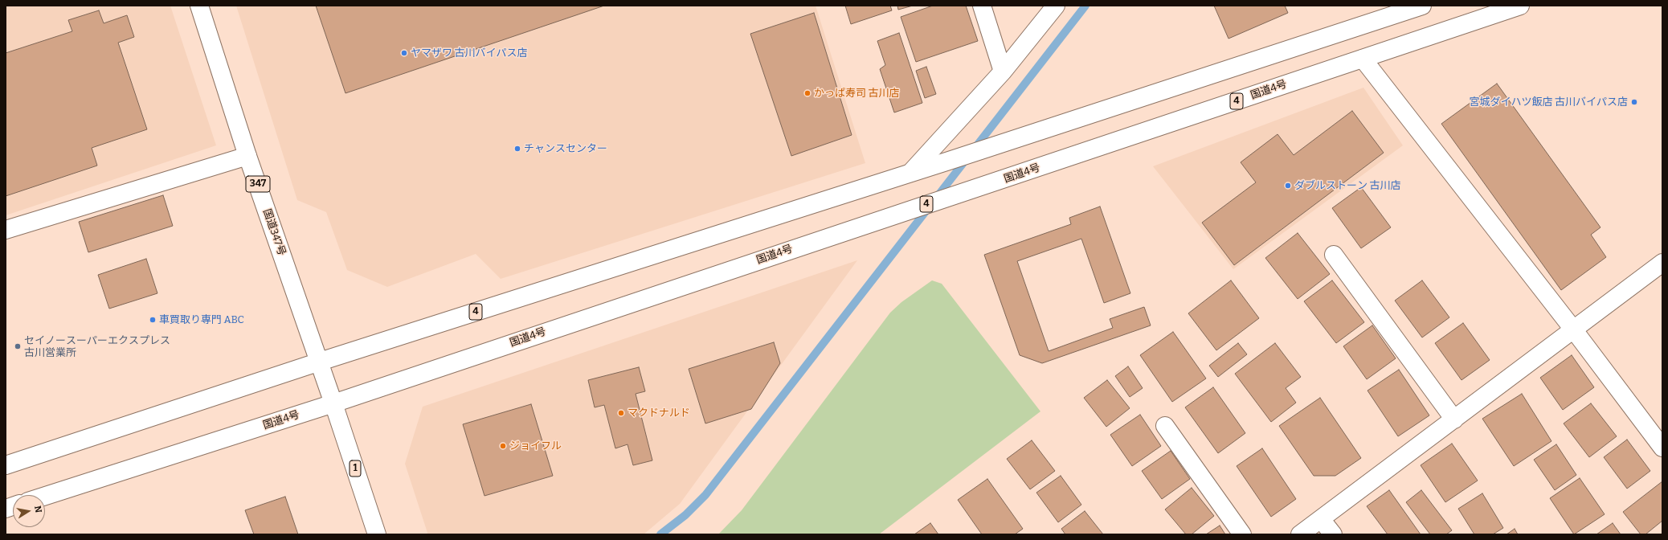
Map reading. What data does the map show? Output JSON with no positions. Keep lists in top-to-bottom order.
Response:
{
  "streets": {
    "main road": [
      "国道4号",
      "4",
      "347",
      "国道347号",
      "1"
    ]
  },
  "crossings": [
    ["国道4号", "国道347号"],
    ["国道4号", "1"],
    ["4", "国道347号"],
    ["国道347号", "1"]
  ],
  "places": [
    "ヤマザワ 古川バイパス店",
    "かっぱ寿司 古川店",
    "宮城ダイハツ飯店 古川バイパス店",
    "チャンスセンター",
    "ダブルストーン 古川店",
    "車買取り専門 ABC",
    "セイノースーパーエクスプレス 古川営業所",
    "マクドナルド",
    "ジョイフル"
  ],
  "north": "right"
}
